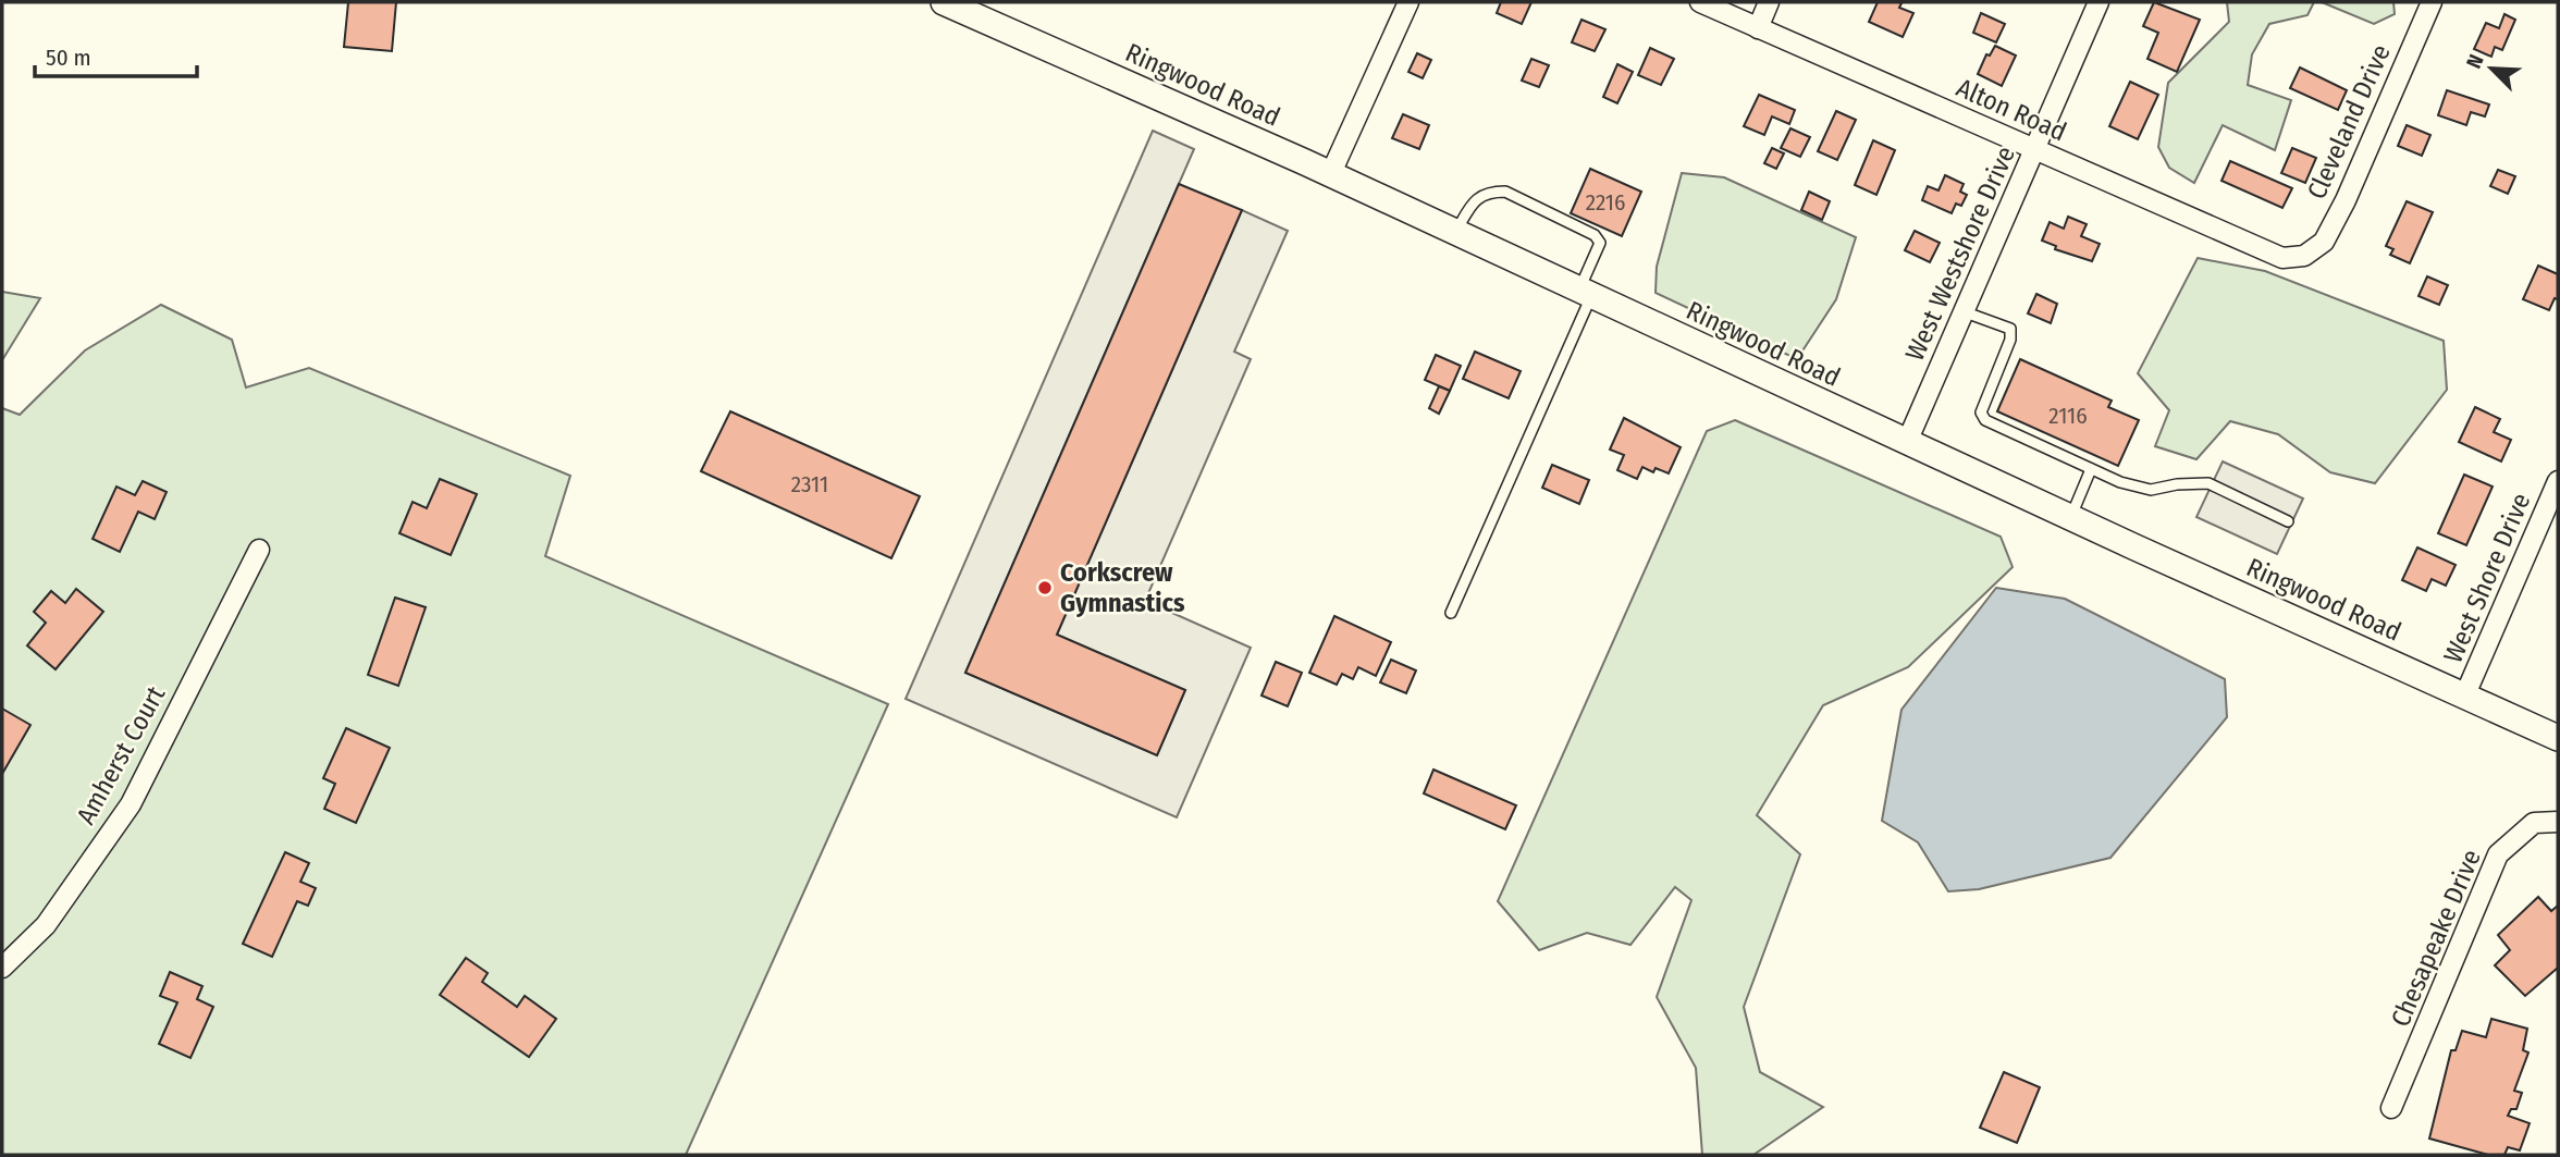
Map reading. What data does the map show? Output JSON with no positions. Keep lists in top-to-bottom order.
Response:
{
  "streets": {
    "street": [
      "Ringwood Road",
      "Alton Road",
      "Cleveland Drive",
      "West Westshore Drive",
      "West Shore Drive",
      "Amherst Court",
      "Chesapeake Drive"
    ]
  },
  "crossings": [
    ["Ringwood Road", "West Westshore Drive"],
    ["Ringwood Road", "West Shore Drive"],
    ["Alton Road", "Cleveland Drive"],
    ["Alton Road", "West Westshore Drive"]
  ],
  "places": ["Corkscrew Gymnastics"],
  "house_numbers": ["2216", "2116", "2311"],
  "scale_bar": "50 m",
  "north": "top left"
}
